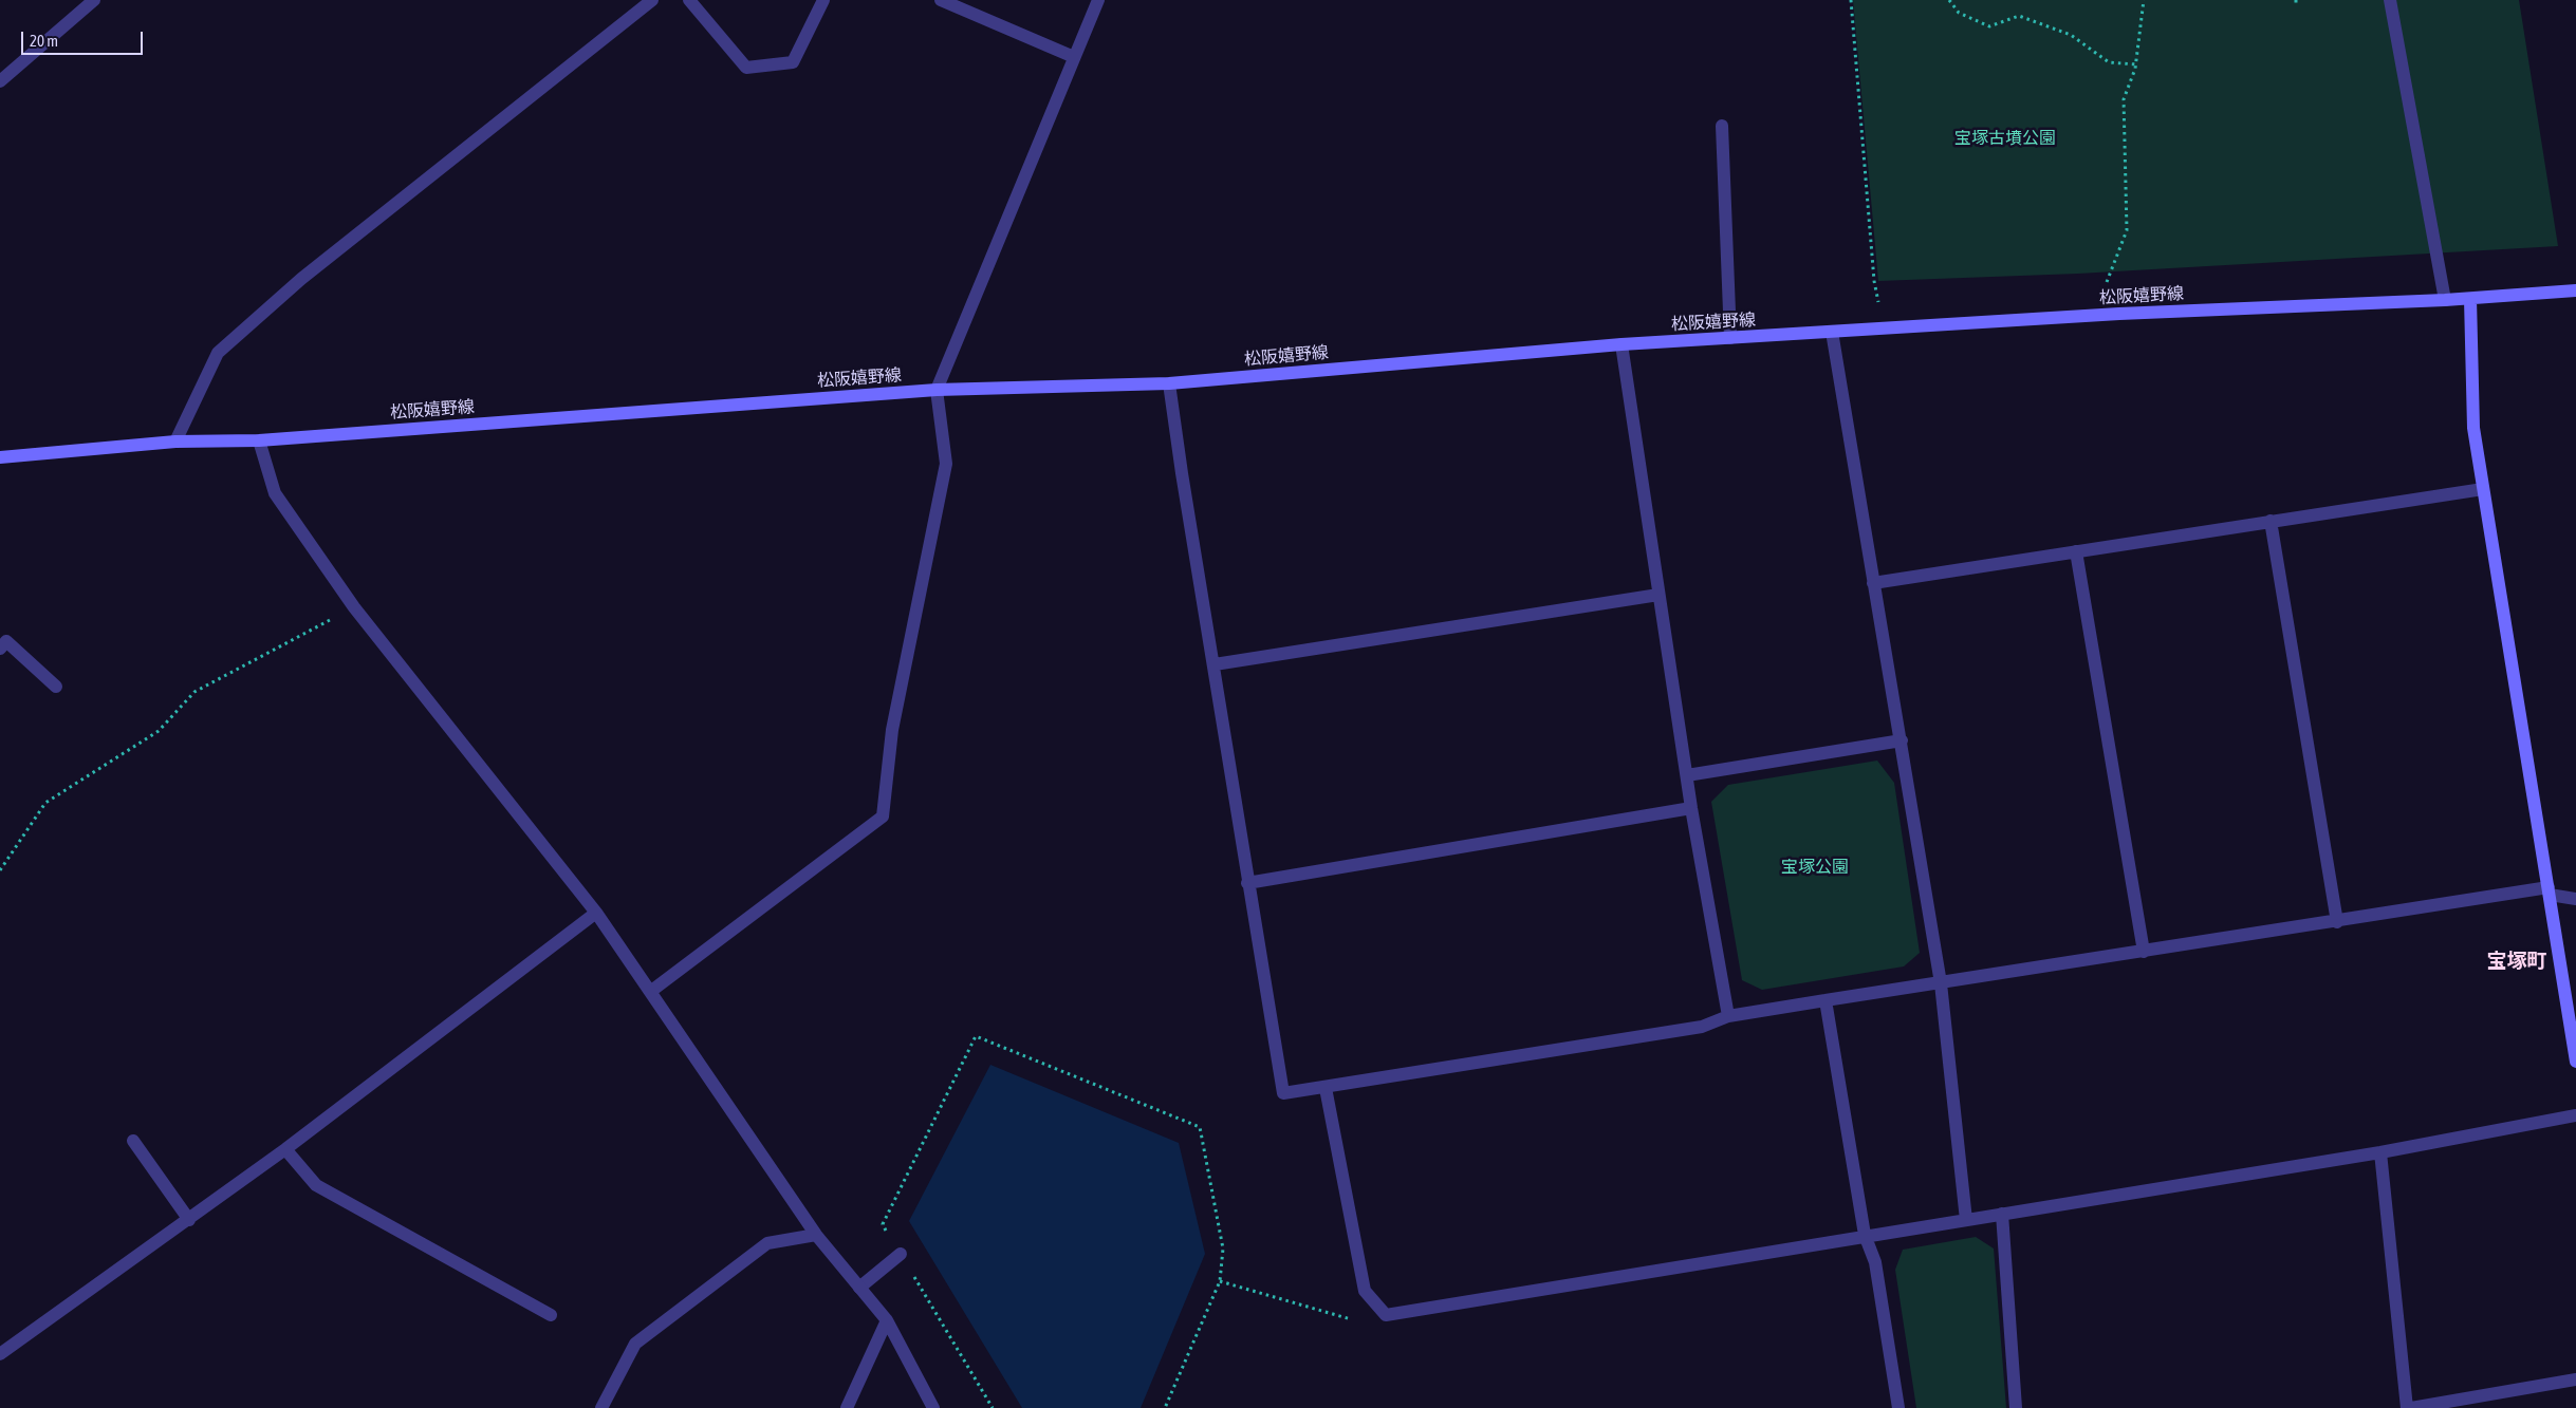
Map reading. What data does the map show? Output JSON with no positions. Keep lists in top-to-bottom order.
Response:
{
  "streets": {
    "main road": ["松阪嬉野線"]
  },
  "districts": ["宝塚町"],
  "parks": ["宝塚古墳公園", "宝塚公園"],
  "scale_bar": "20 m"
}
